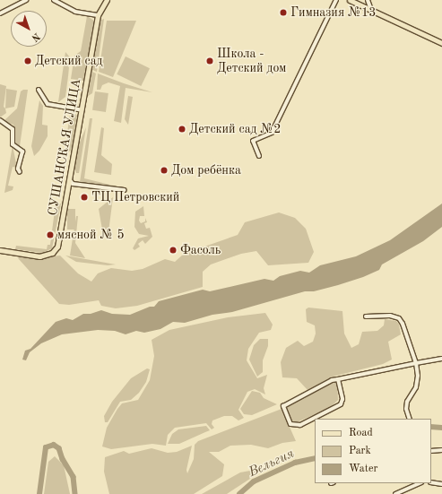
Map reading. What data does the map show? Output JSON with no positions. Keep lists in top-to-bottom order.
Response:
{
  "streets": {
    "main road": ["СУШАНСКАЯ УЛИЦА"]
  },
  "water": ["Вельгия"],
  "places": [
    "Гимназия №13",
    "Детский сад",
    "Школа - Детский дом",
    "Детский сад №2",
    "Дом ребёнка",
    "ТЦ Петровский",
    "мясной № 5",
    "Фасоль"
  ],
  "legend": ["Road", "Park", "Water"],
  "north": "bottom right"
}
